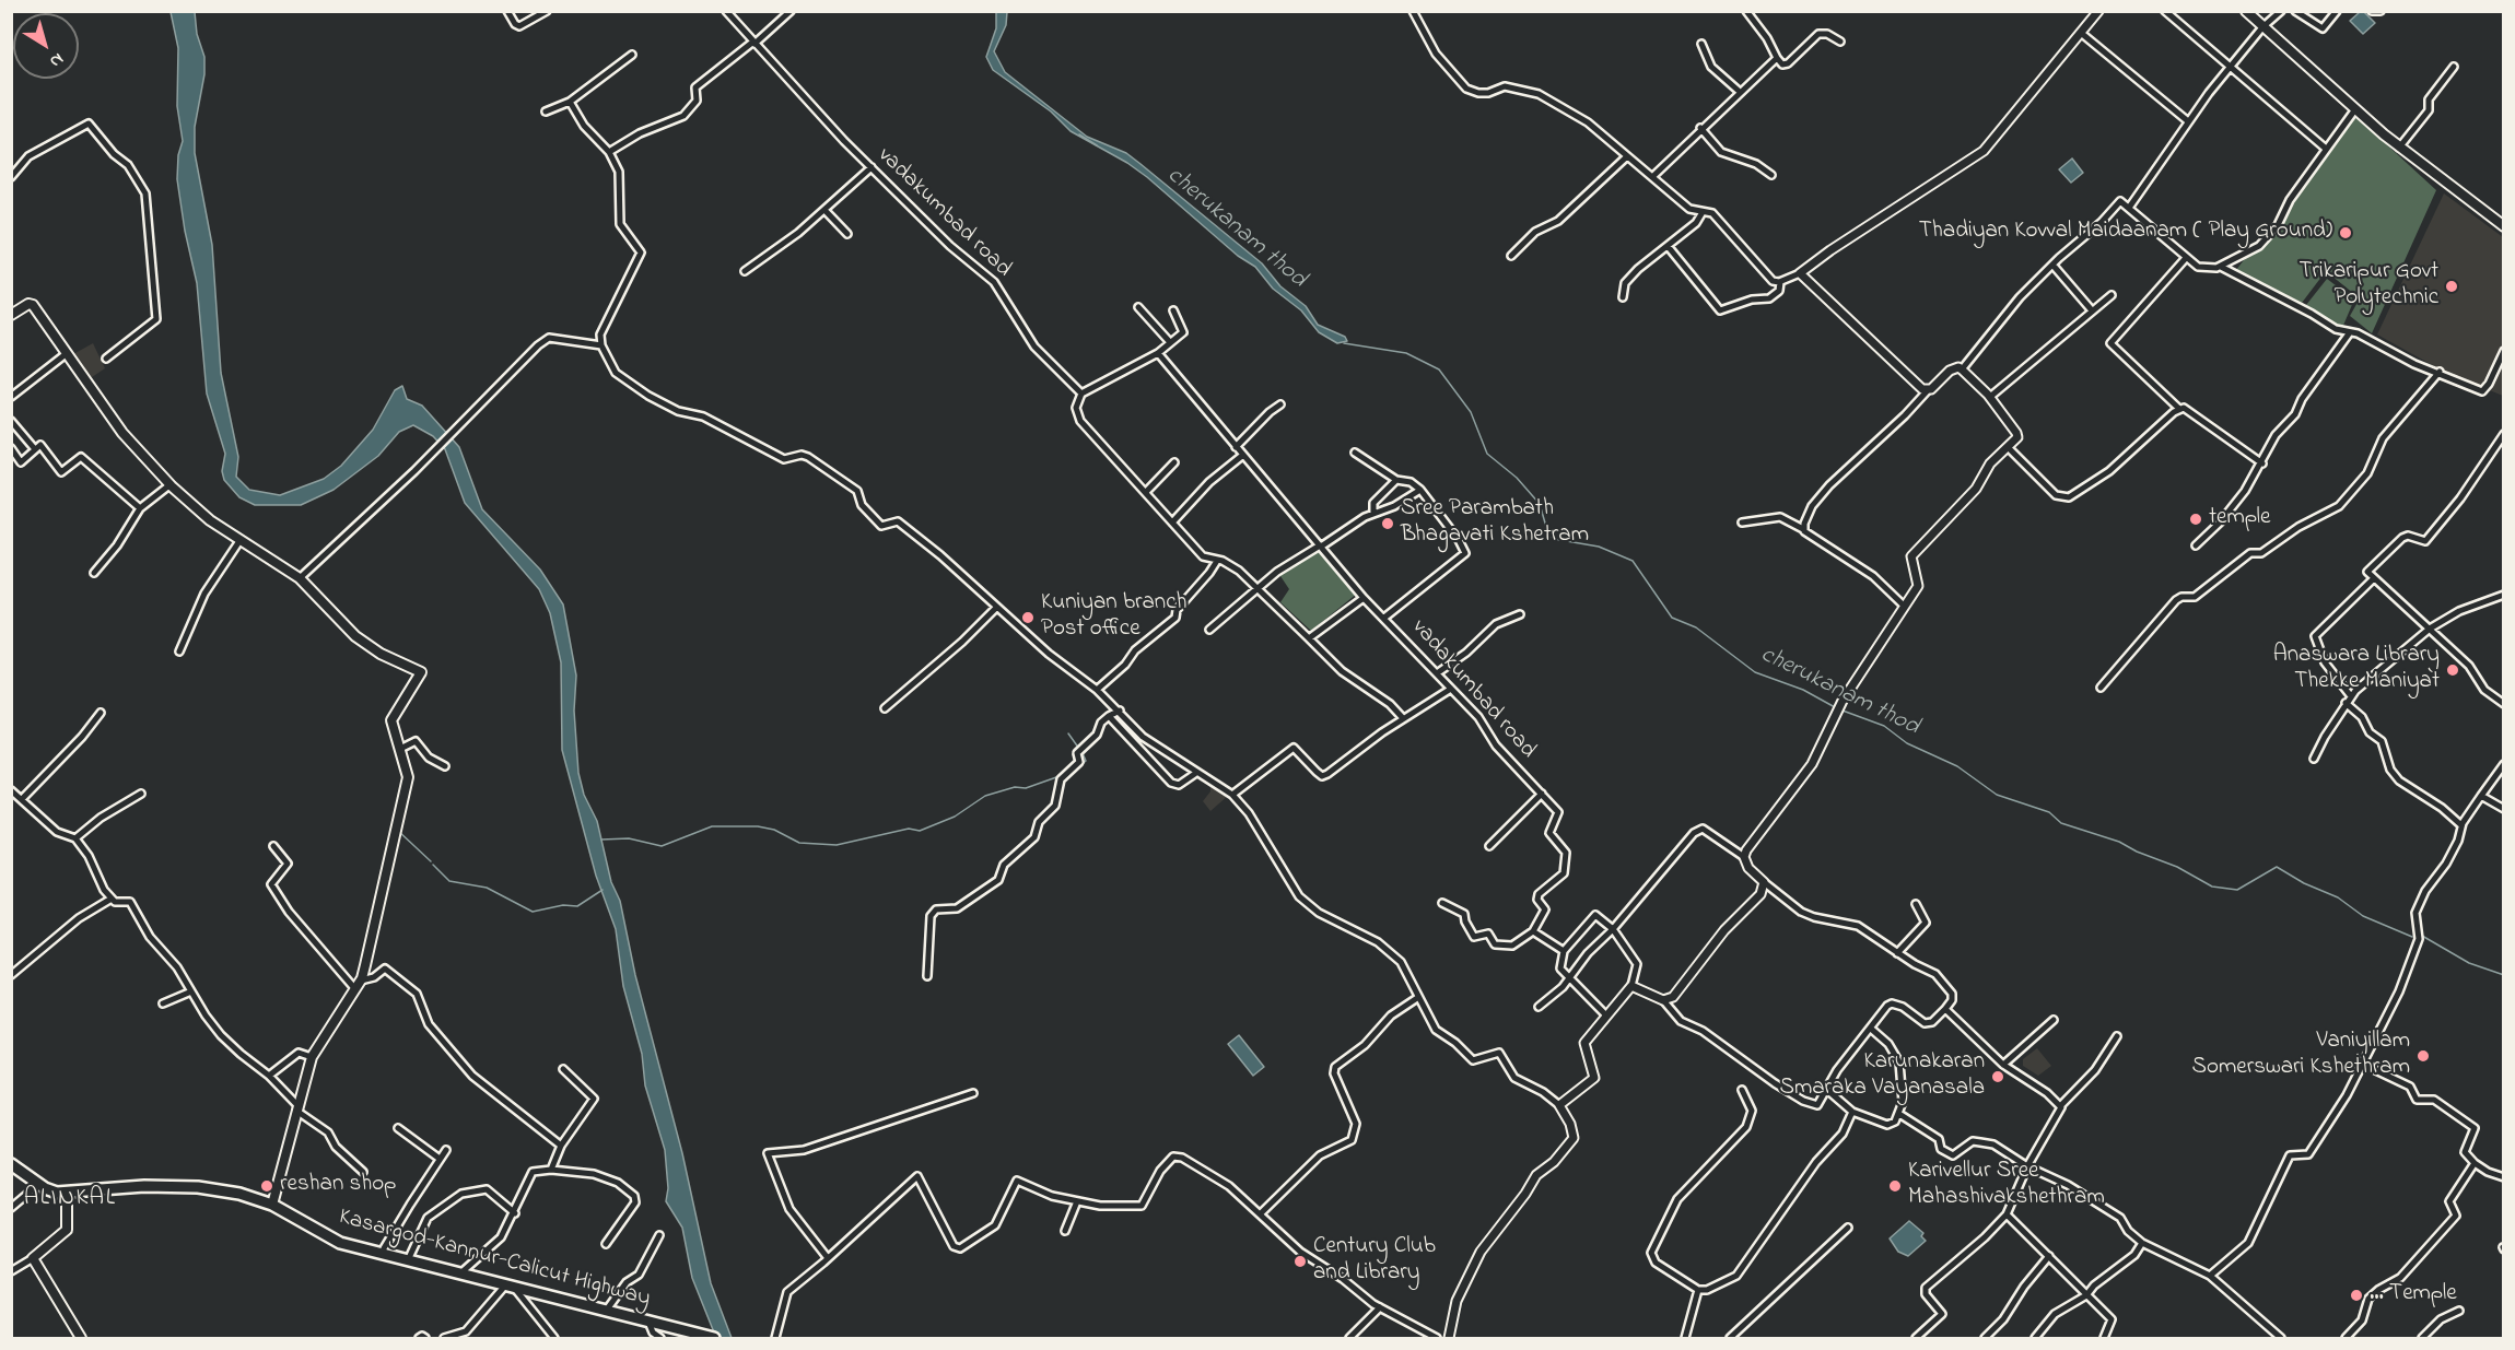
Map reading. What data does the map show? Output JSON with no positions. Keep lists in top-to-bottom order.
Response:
{
  "streets": {
    "highway": ["Kasargod-Kannur-Calicut Highway"],
    "street": ["vadakumbad road"]
  },
  "districts": ["ALINKAL"],
  "water": ["cherukanam thod"],
  "places": [
    "Thadiyan Kovval Maidaanam ( Play Ground)",
    "Trikaripur Govt Polytechnic",
    "temple",
    "Sree Parambath Bhagavati Kshetram",
    "Kuniyan branch Post office",
    "Anaswara Library Thekke Maniyat",
    "Vaniyillam Somerswari Kshethram",
    "Karunakaran Smaraka Vayanasala",
    "reshan shop",
    "Karivellur Sree Mahashivakshethram",
    "Century Club and Library",
    "... Temple"
  ],
  "north": "bottom right"
}
